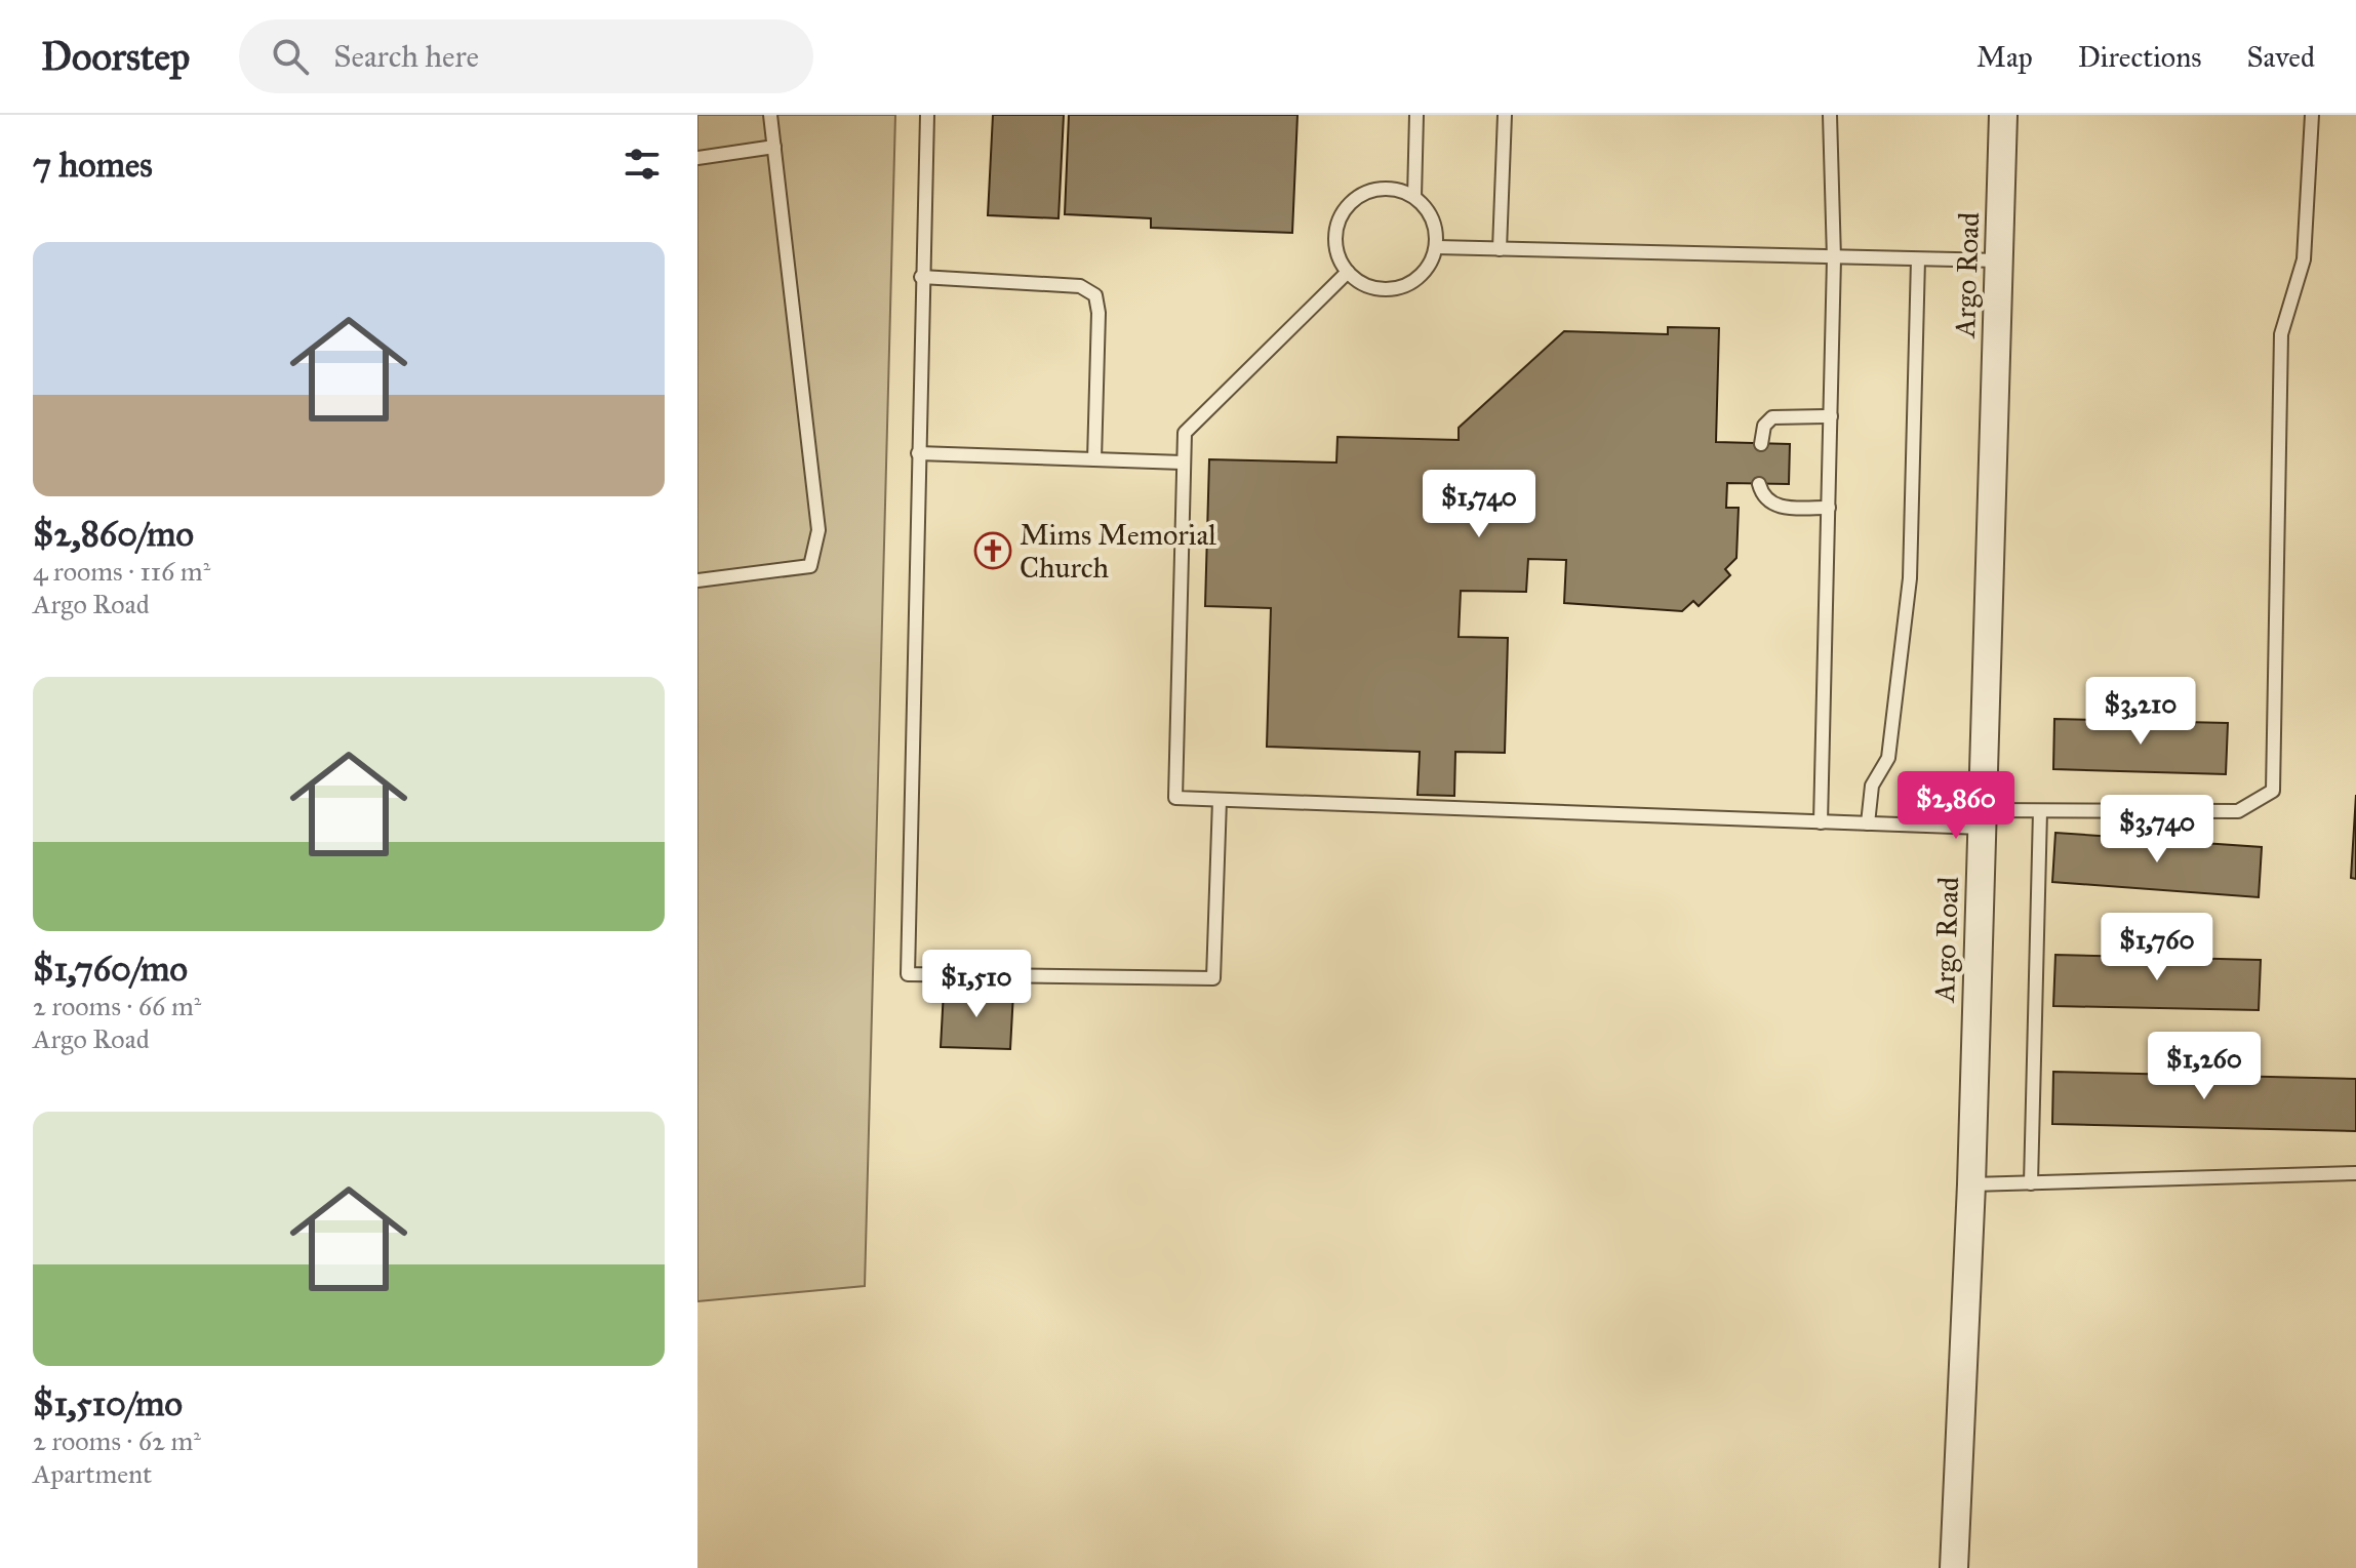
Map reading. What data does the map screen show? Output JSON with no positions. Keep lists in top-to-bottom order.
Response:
{
  "streets": {
    "street": ["Argo Road"]
  },
  "places": {
    "church": ["Mims Memorial Church"]
  },
  "page": {
    "header": "Doorstep",
    "search": "Search here",
    "nav": ["Map", "Directions", "Saved"],
    "heading": "7 homes",
    "list": [
      {
        "name": "$2,860/mo",
        "note": "4 rooms · 116 m² · Argo Road"
      },
      {
        "name": "$1,760/mo",
        "note": "2 rooms · 66 m² · Argo Road"
      },
      {
        "name": "$1,510/mo",
        "note": "2 rooms · 62 m² · Apartment"
      }
    ],
    "price": [
      "$1,740",
      "$3,210",
      "$2,860",
      "$3,740",
      "$1,760",
      "$1,510",
      "$1,260"
    ]
  }
}
